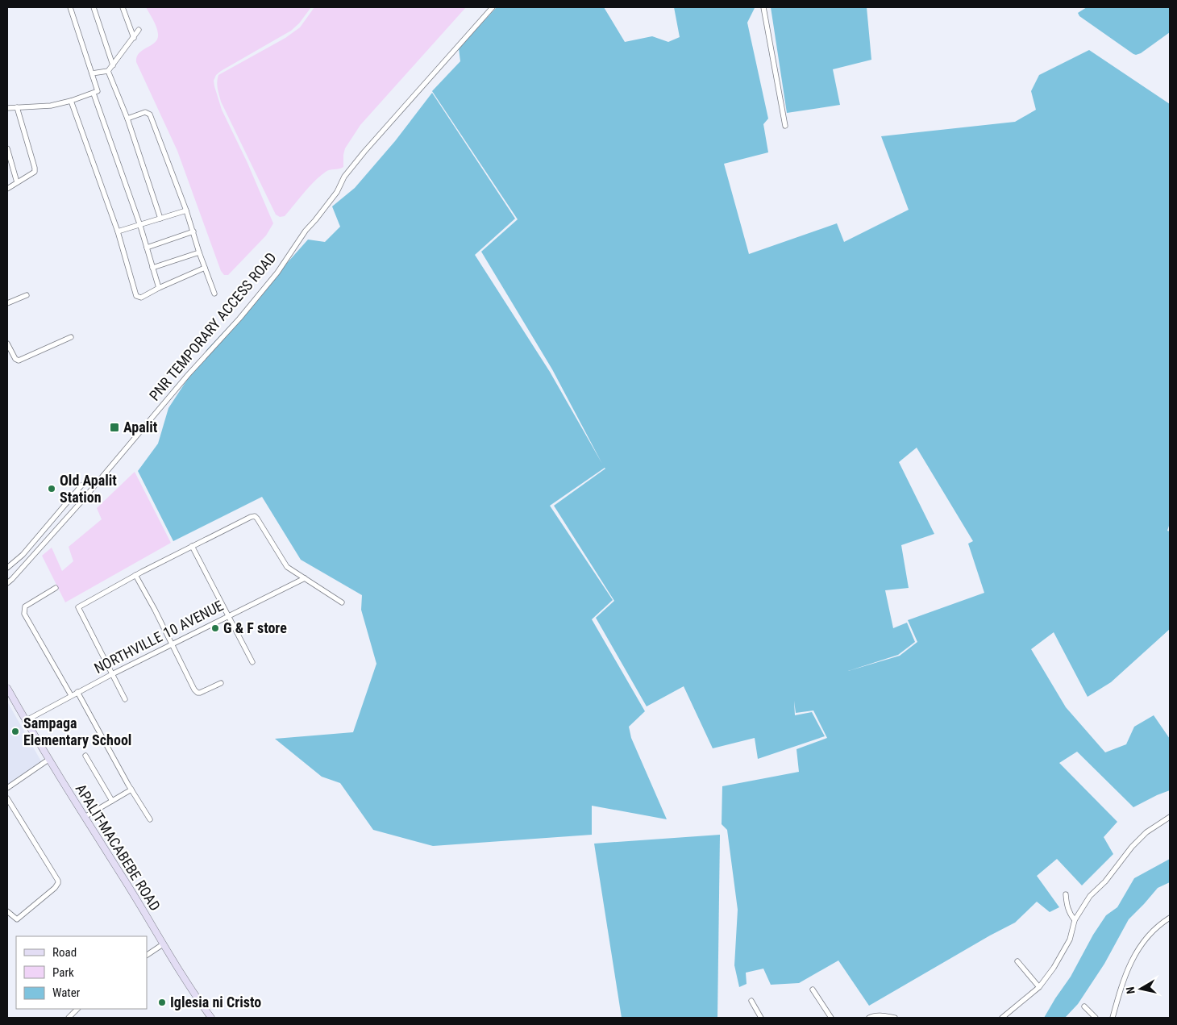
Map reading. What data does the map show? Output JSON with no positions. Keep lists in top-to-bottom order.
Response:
{
  "streets": {
    "main road": ["APALIT-MACABEBE ROAD"],
    "street": ["PNR TEMPORARY ACCESS ROAD", "NORTHVILLE 10 AVENUE"]
  },
  "crossings": [
    ["NORTHVILLE 10 AVENUE", "APALIT-MACABEBE ROAD"]
  ],
  "places": {
    "transit": ["Apalit"],
    "other": [
      "Old Apalit Station",
      "G & F store",
      "Sampaga Elementary School",
      "Iglesia ni Cristo"
    ]
  },
  "legend": ["Road", "Park", "Water"],
  "north": "left"
}
